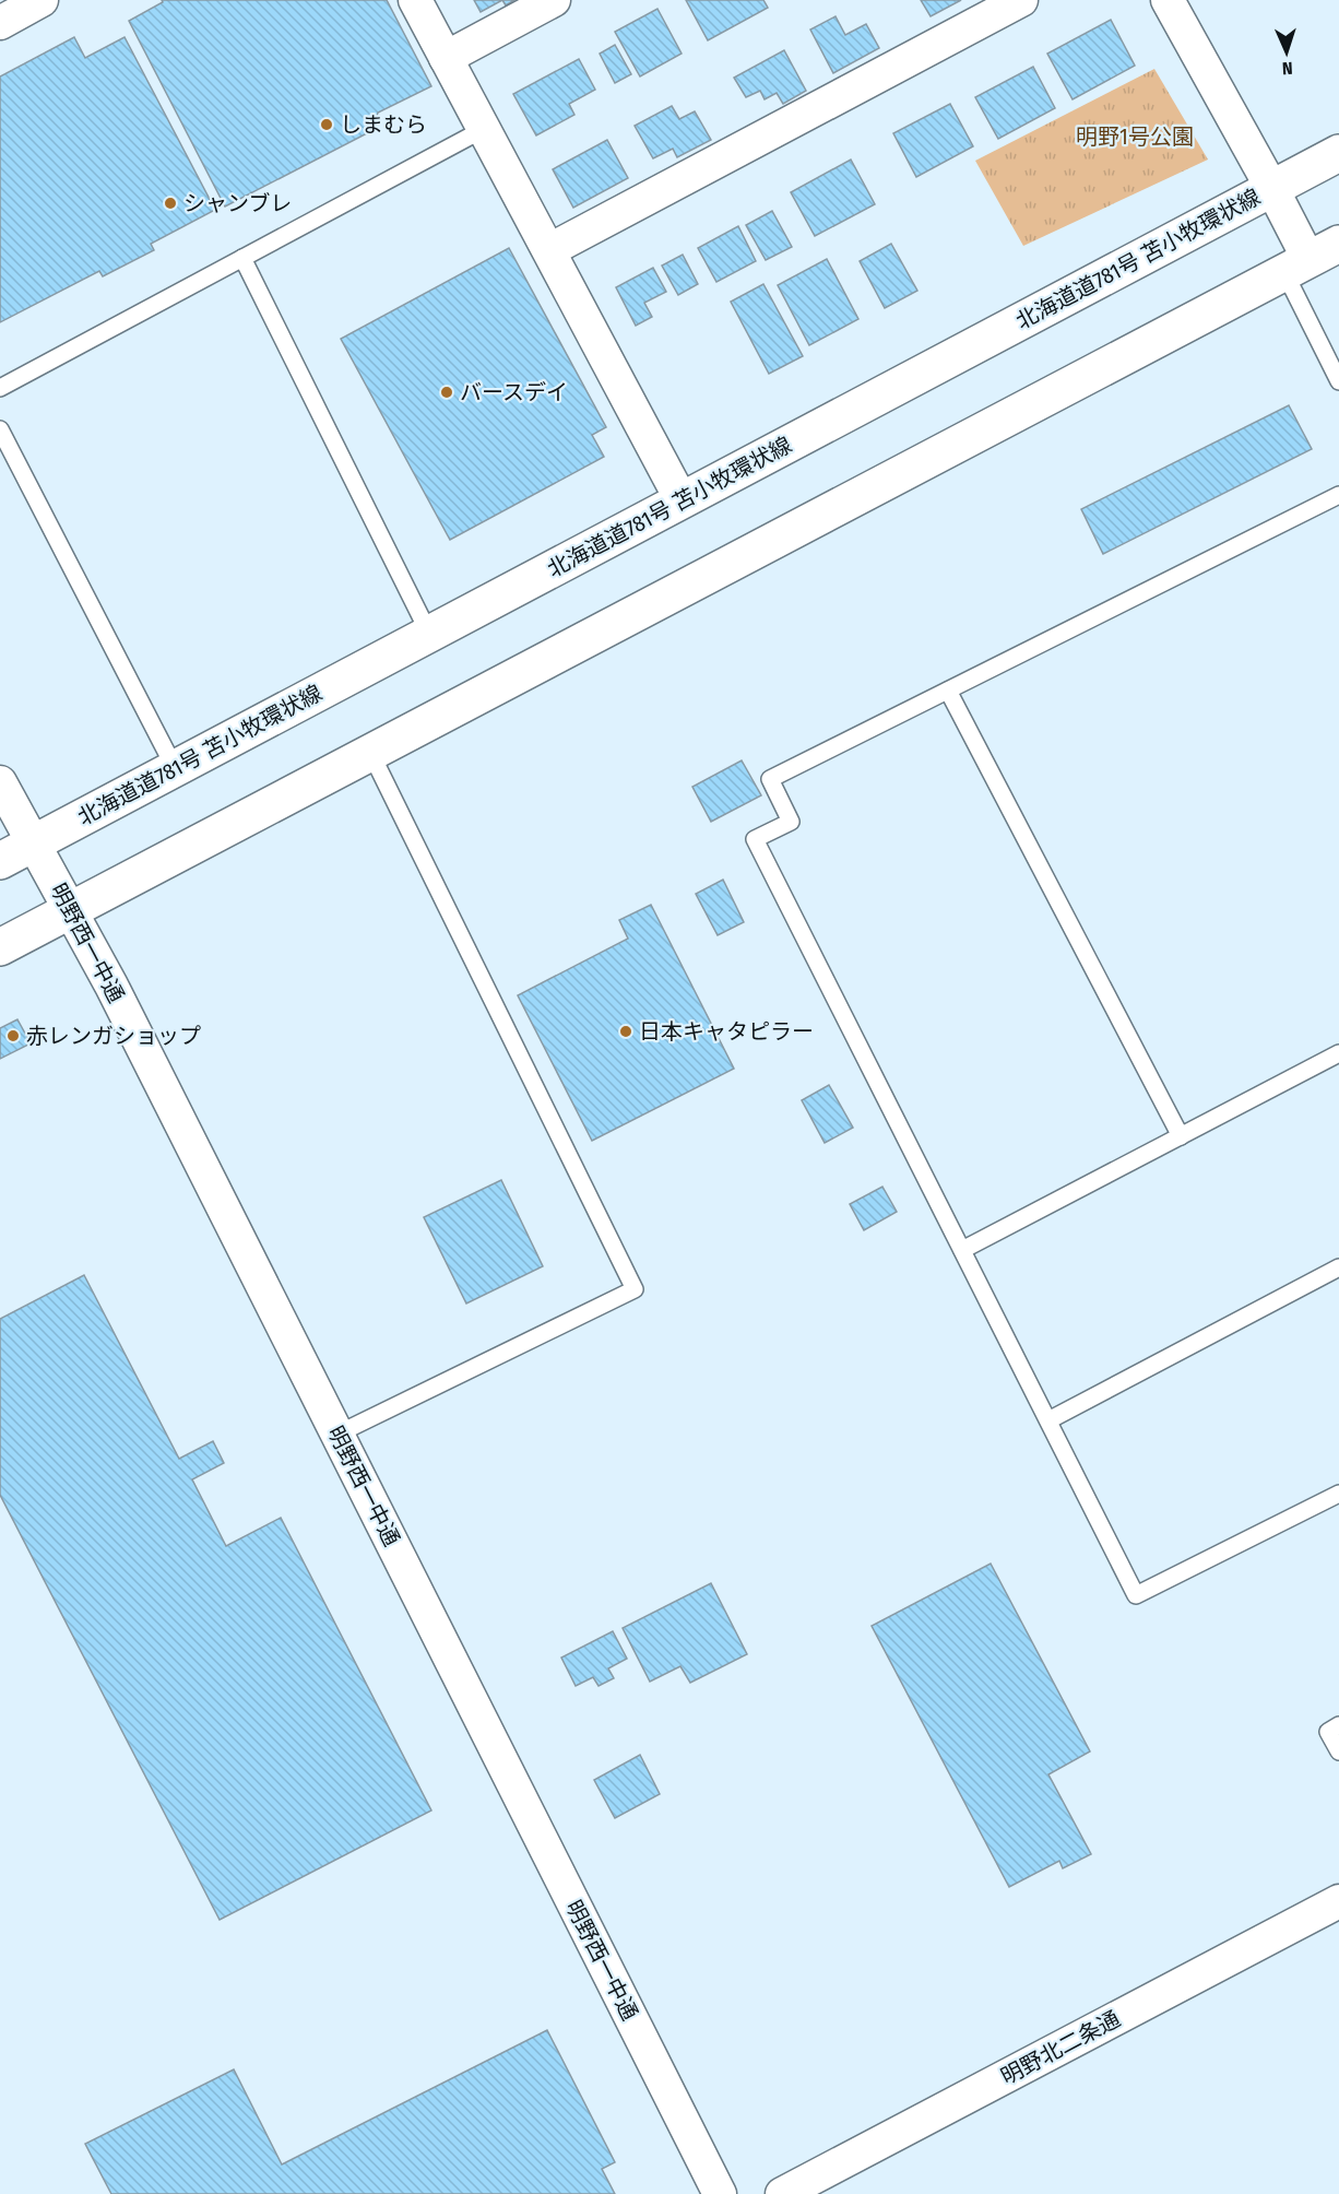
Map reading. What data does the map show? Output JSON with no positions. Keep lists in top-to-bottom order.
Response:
{
  "streets": {
    "main road": ["北海道道781号 苫小牧環状線"],
    "street": ["明野西一中通", "明野北二条通"]
  },
  "crossings": [
    ["北海道道781号 苫小牧環状線", "明野西一中通"]
  ],
  "parks": ["明野1号公園"],
  "places": [
    "しまむら",
    "シャンブレ",
    "バースデイ",
    "日本キャタピラー",
    "赤レンガショップ"
  ],
  "north": "bottom"
}
